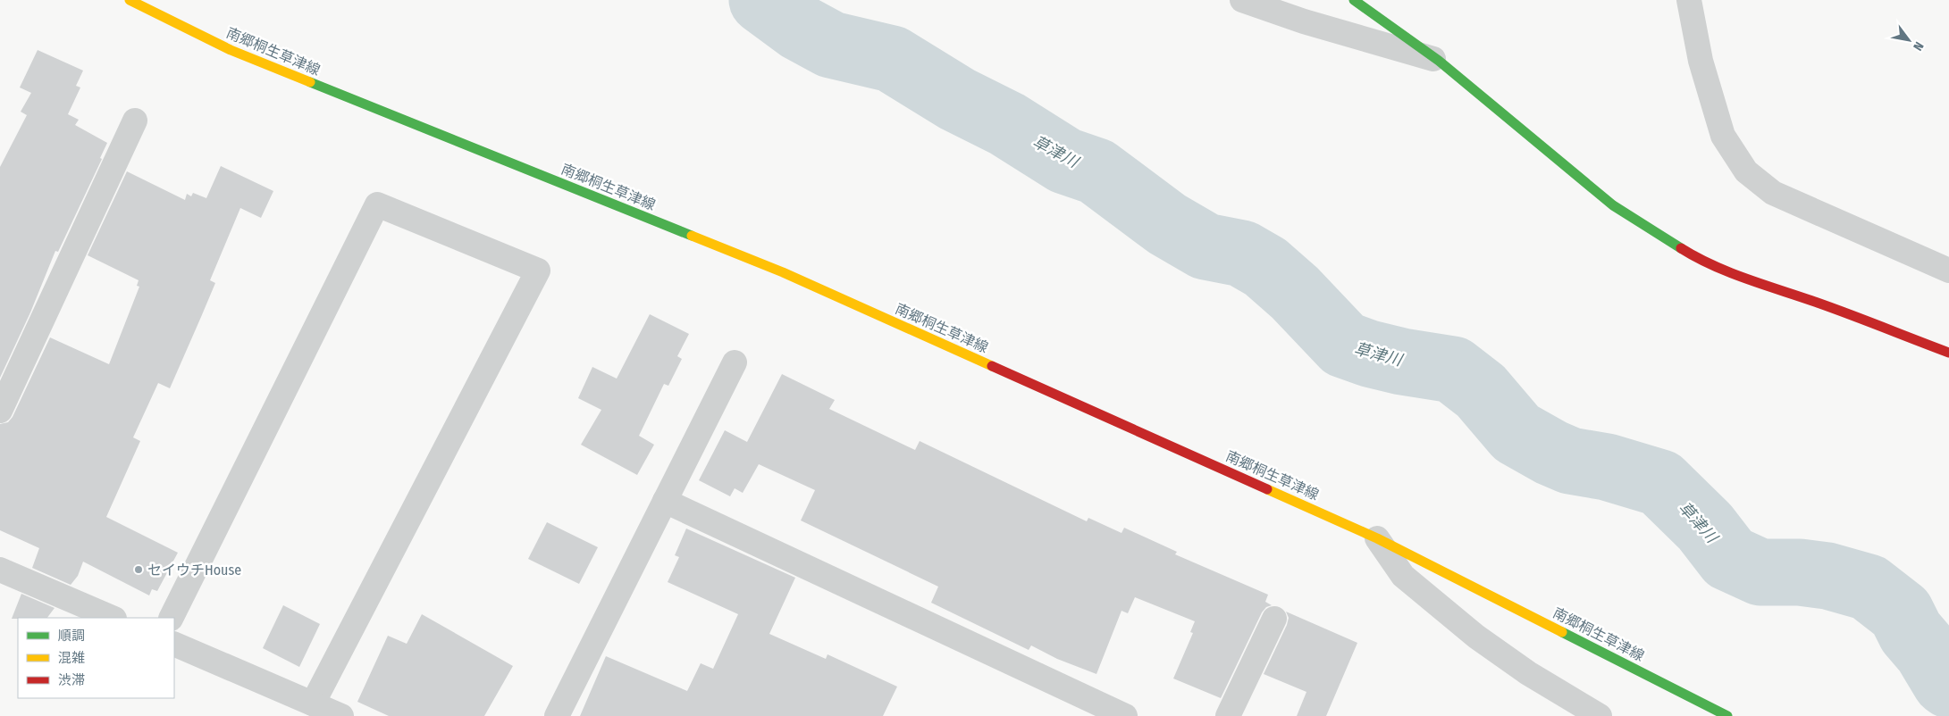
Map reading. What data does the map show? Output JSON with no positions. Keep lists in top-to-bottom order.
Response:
{
  "streets": {
    "main road": ["南郷桐生草津線"]
  },
  "water": ["草津川"],
  "places": ["セイウチHouse"],
  "legend": ["順調", "混雑", "渋滞"],
  "north": "bottom right"
}
